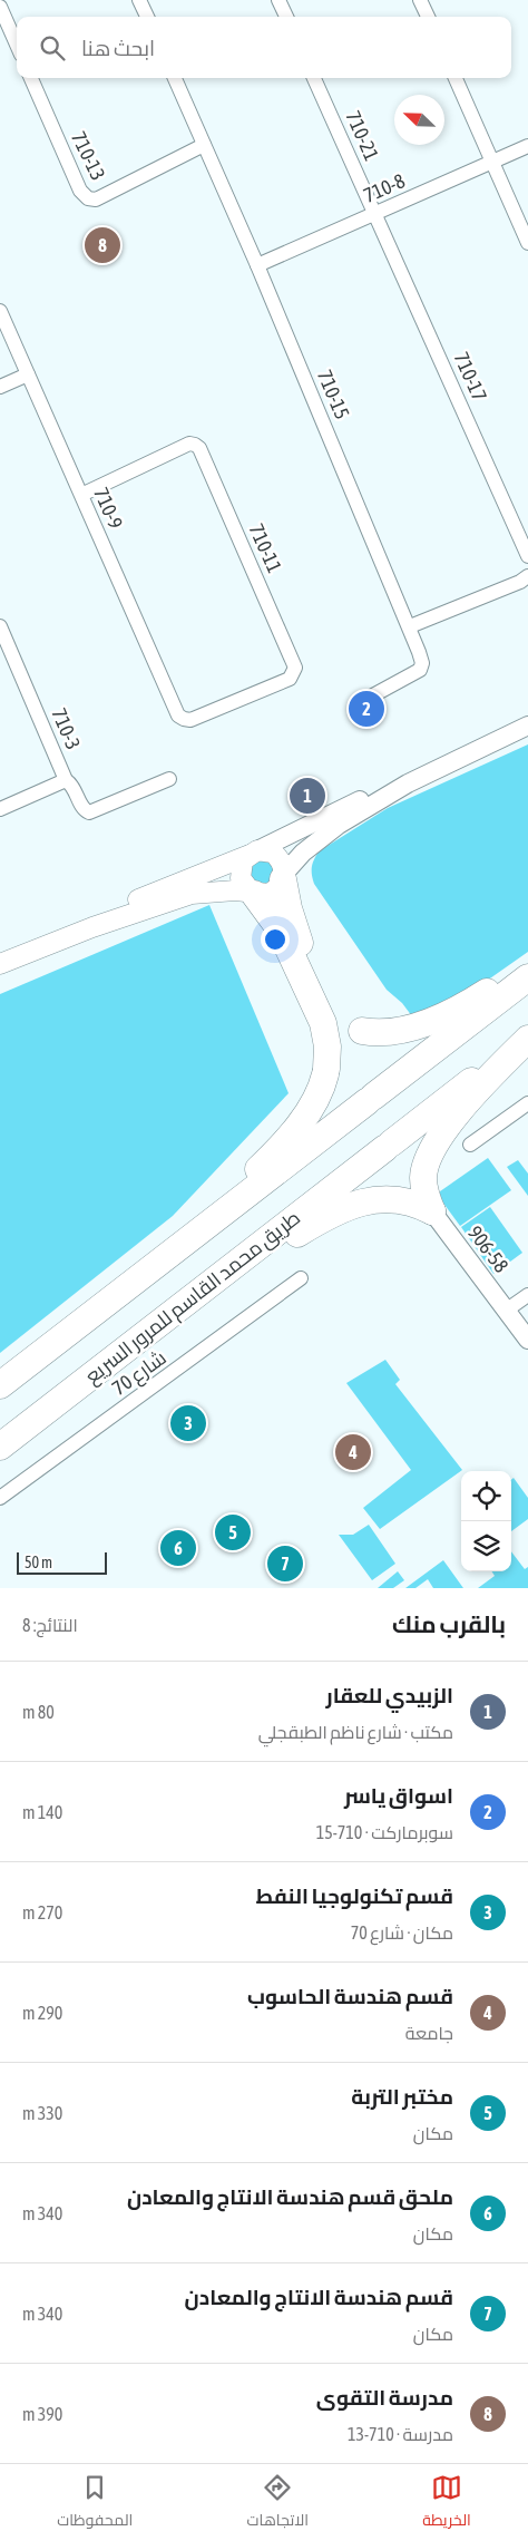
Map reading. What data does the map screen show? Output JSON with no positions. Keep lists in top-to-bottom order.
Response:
{
  "streets": {
    "highway": ["طريق محمد القاسم للمرور السريع"],
    "street": [
      "710-21",
      "710-13",
      "710-8",
      "710-17",
      "710-15",
      "710-9",
      "710-11",
      "710-3",
      "906-58",
      "شارع 70"
    ]
  },
  "crossings": [
    ["710-21", "710-8"],
    ["710-21", "710-17"],
    ["710-13", "710-15"],
    ["710-8", "710-17"],
    ["710-8", "710-15"],
    ["710-9", "710-11"]
  ],
  "scale_bar": "50 m",
  "north": "top left",
  "page": {
    "search": "ابحث هنا",
    "pins": [
      "8",
      "2",
      "1",
      "3",
      "4",
      "5",
      "6",
      "7"
    ],
    "scale": "50 m",
    "heading": ["بالقرب منك", "النتائج: 8"],
    "list": [
      {
        "mark": "1",
        "name": "الزبيدي للعقار",
        "note": "مكتب · شارع ناظم الطبقجلي",
        "value": "80 m"
      },
      {
        "mark": "2",
        "name": "اسواق ياسر",
        "note": "سوبرماركت · 710-15",
        "value": "140 m"
      },
      {
        "mark": "3",
        "name": "قسم تكنولوجيا النفط",
        "note": "مكان · شارع 70",
        "value": "270 m"
      },
      {
        "mark": "4",
        "name": "قسم هندسة الحاسوب",
        "note": "جامعة",
        "value": "290 m"
      },
      {
        "mark": "5",
        "name": "مختبر التربة",
        "note": "مكان",
        "value": "330 m"
      },
      {
        "mark": "6",
        "name": "ملحق قسم هندسة الانتاج والمعادن",
        "note": "مكان",
        "value": "340 m"
      },
      {
        "mark": "7",
        "name": "قسم هندسة الانتاج والمعادن",
        "note": "مكان",
        "value": "340 m"
      },
      {
        "mark": "8",
        "name": "مدرسة التقوى",
        "note": "مدرسة · 710-13",
        "value": "390 m"
      }
    ],
    "nav": ["الخريطة", "الاتجاهات", "المحفوظات"]
  }
}
